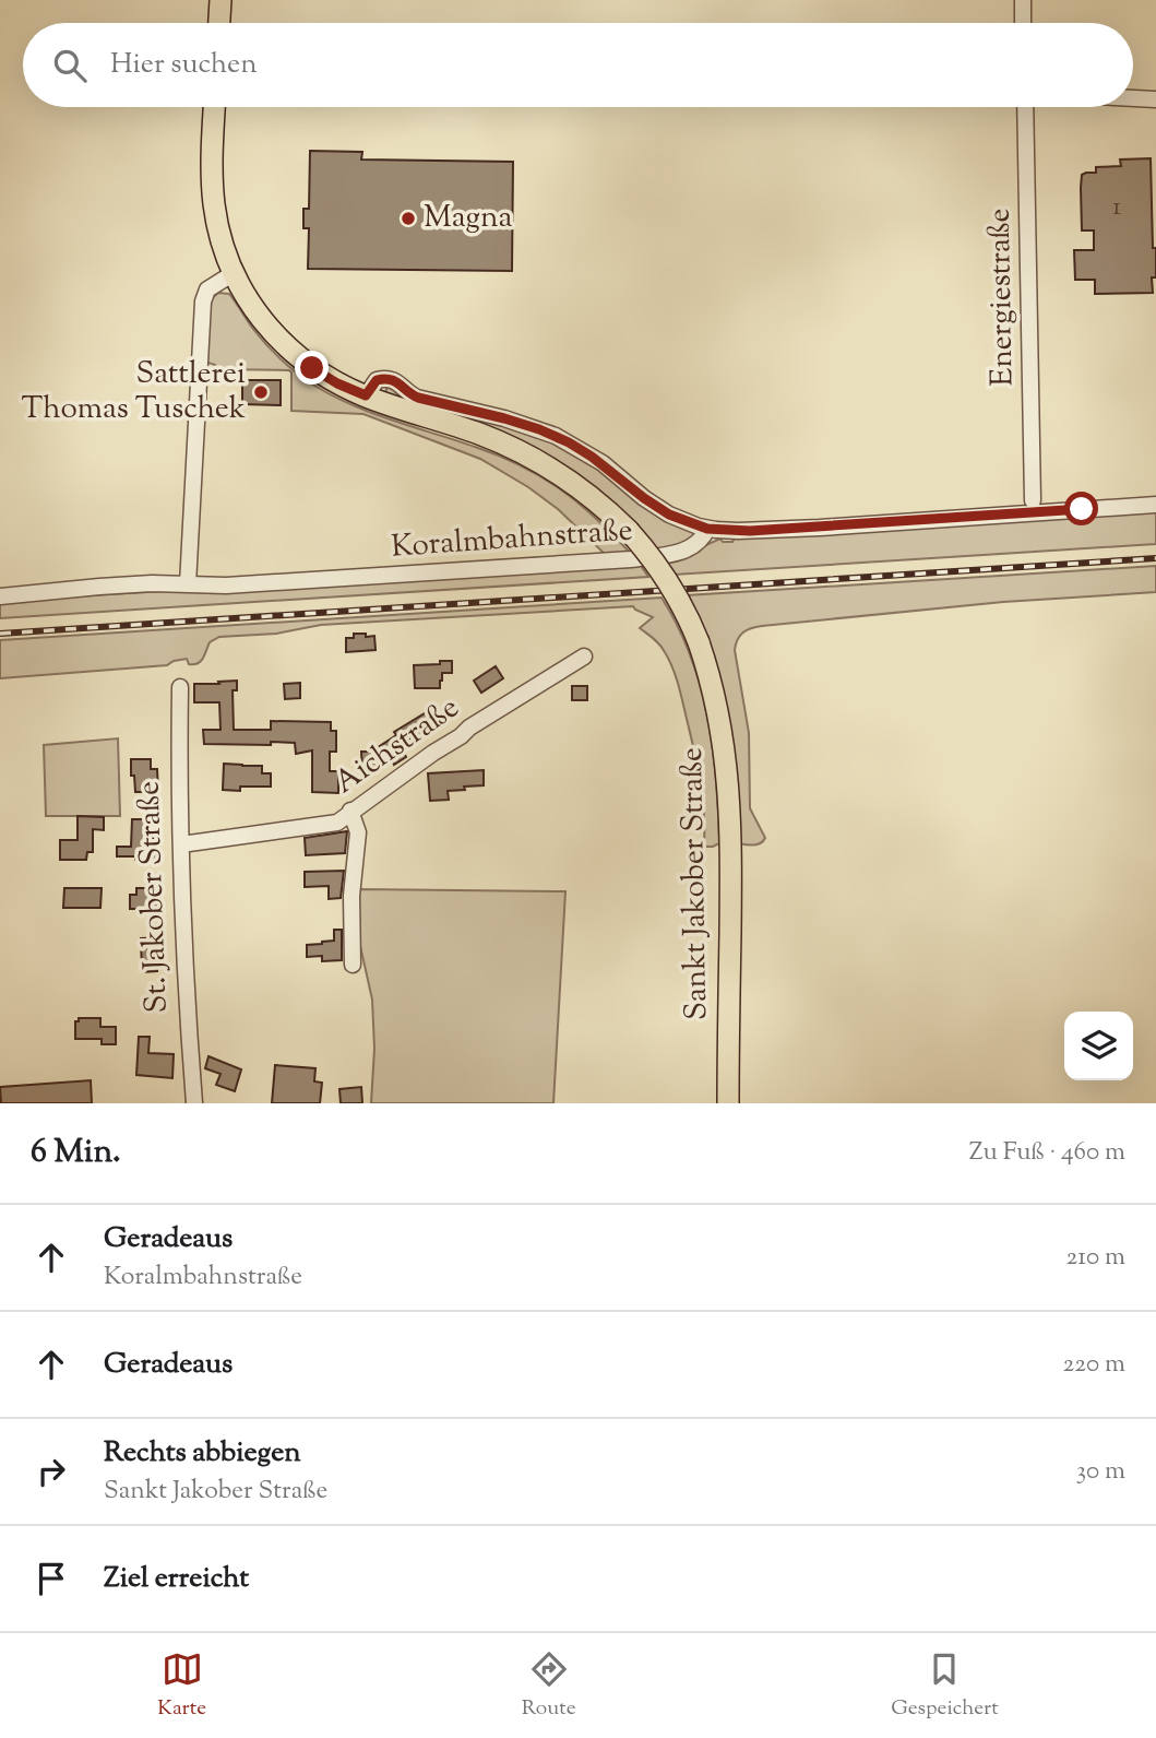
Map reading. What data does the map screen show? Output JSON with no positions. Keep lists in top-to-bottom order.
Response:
{
  "streets": {
    "main road": ["Sankt Jakober Straße"],
    "street": [
      "Energiestraße",
      "Koralmbahnstraße",
      "Aichstraße",
      "St. Jakober Straße"
    ]
  },
  "crossings": [
    ["Aichstraße", "St. Jakober Straße"]
  ],
  "places": ["Magna", "Sattlerei Thomas Tuschek"],
  "house_numbers": ["1"],
  "page": {
    "search": "Hier suchen",
    "heading": ["6 Min.", "Zu Fuß · 460 m"],
    "list": [
      ["Geradeaus", "Koralmbahnstraße", "210 m"],
      ["Geradeaus", "220 m"],
      ["Rechts abbiegen", "Sankt Jakober Straße", "30 m"],
      "Ziel erreicht"
    ],
    "nav": ["Karte", "Route", "Gespeichert"]
  }
}
